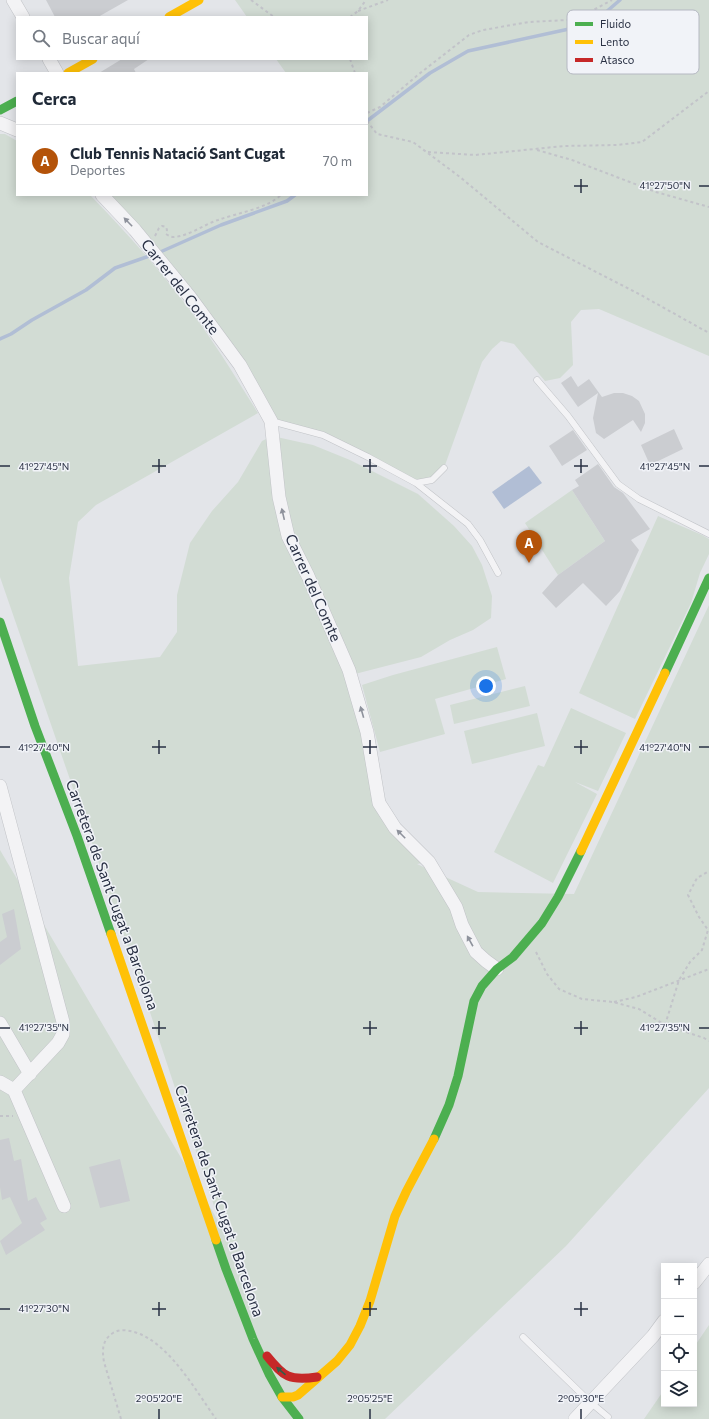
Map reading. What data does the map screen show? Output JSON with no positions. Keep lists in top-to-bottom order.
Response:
{
  "streets": {
    "main road": ["Carretera de Sant Cugat a Barcelona"],
    "street": ["Carrer del Comte"]
  },
  "one_way": ["Carrer del Comte"],
  "legend": ["Fluido", "Lento", "Atasco"],
  "page": {
    "search": "Buscar aquí",
    "heading": "Cerca",
    "list": [
      {
        "mark": "A",
        "name": "Club Tennis Natació Sant Cugat",
        "note": "Deportes",
        "value": "70 m"
      }
    ],
    "pins": "A",
    "map_buttons": ["+", "−"]
  },
  "coordinates": [
    "41°27'50\"N",
    "41°27'45\"N",
    "41°27'40\"N",
    "41°27'35\"N",
    "41°27'30\"N",
    "2°05'20\"E",
    "2°05'25\"E",
    "2°05'30\"E"
  ]
}
